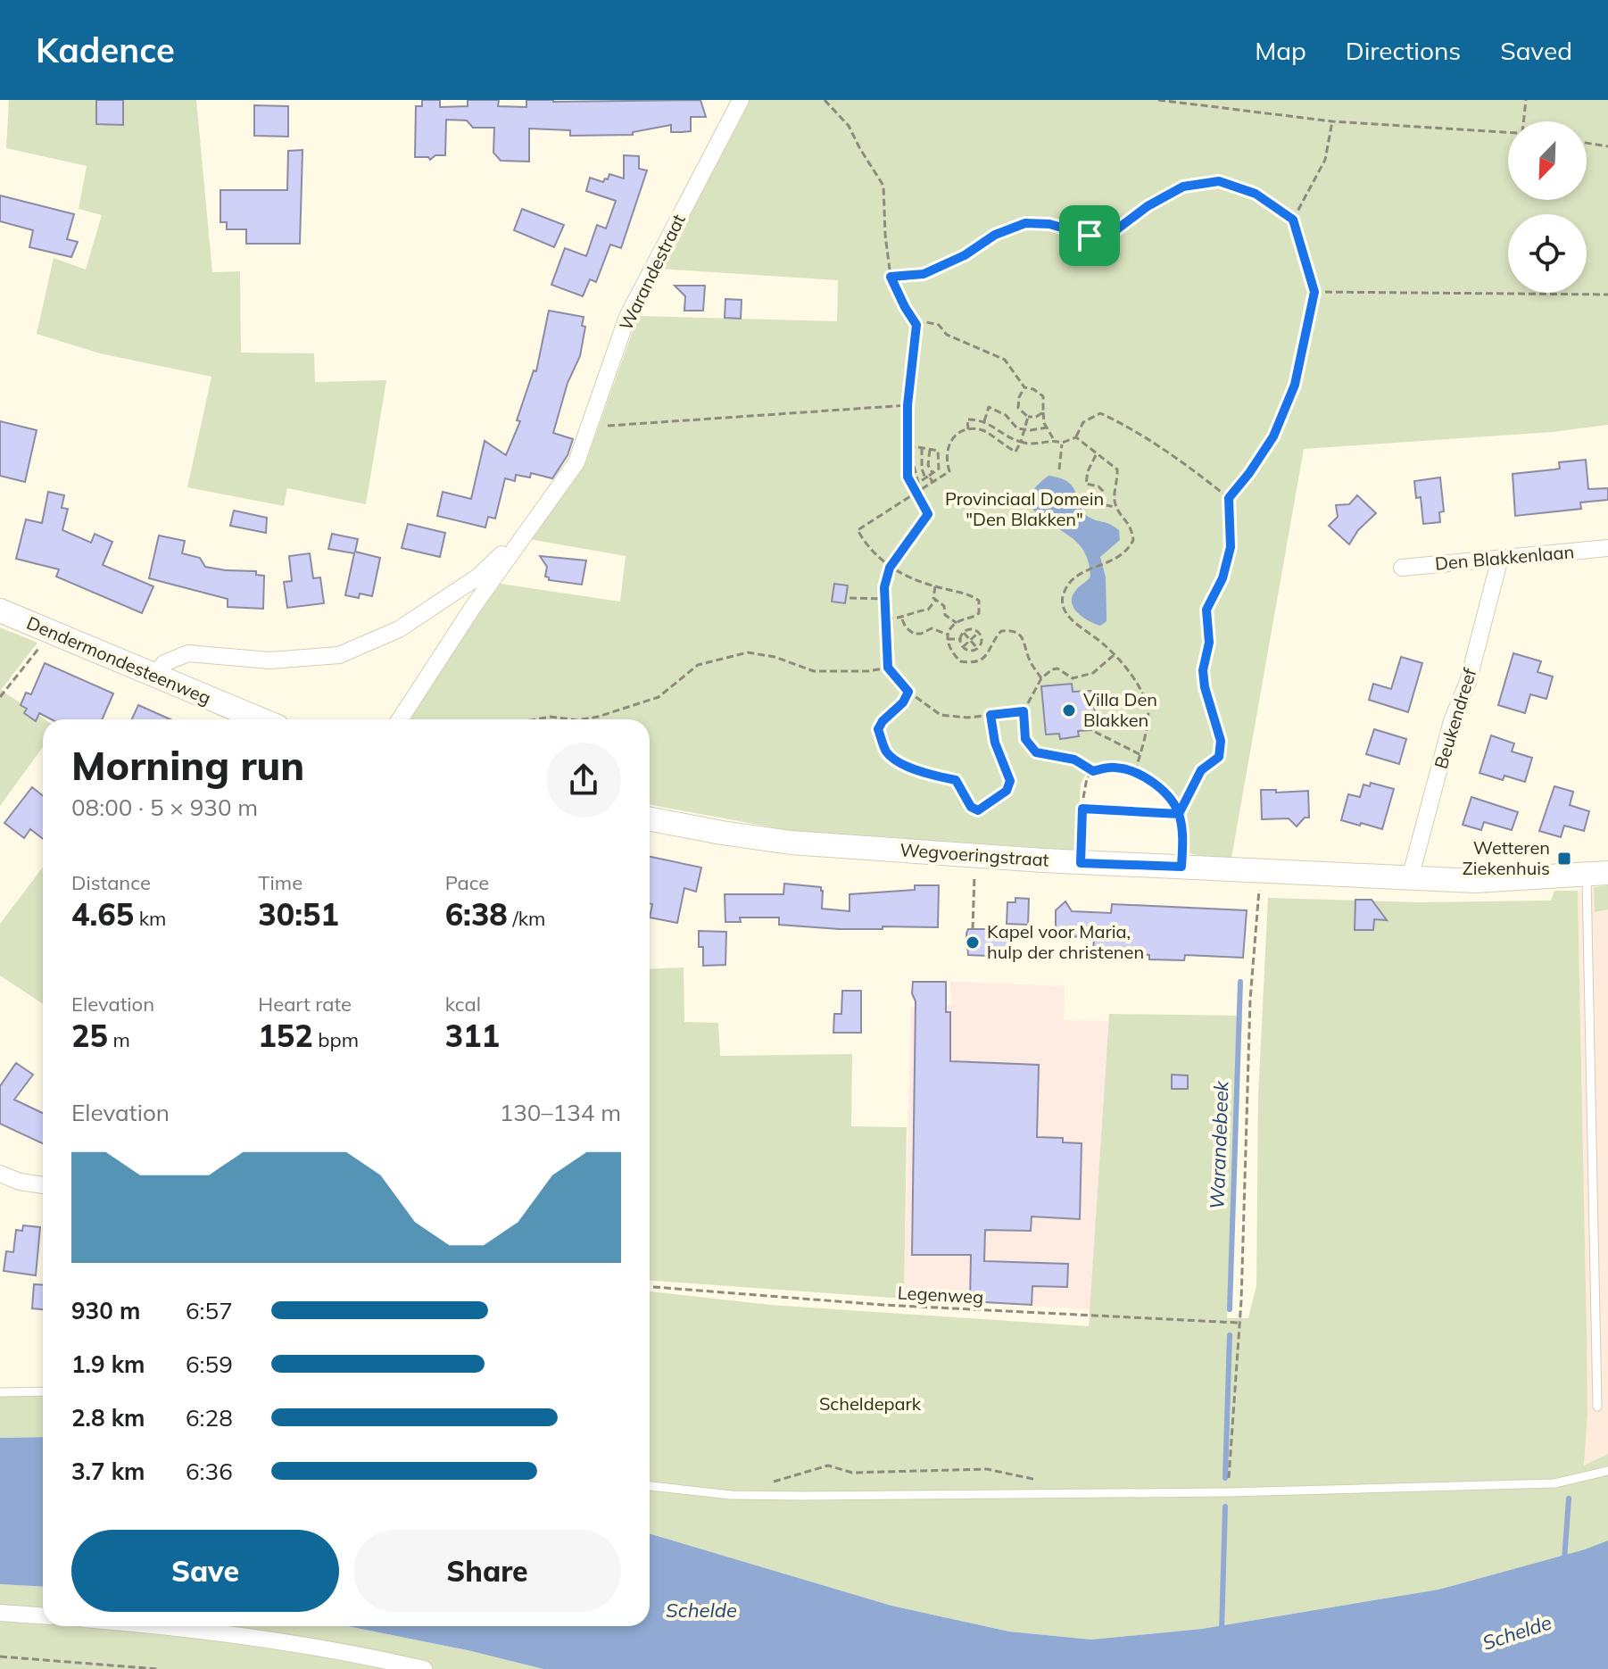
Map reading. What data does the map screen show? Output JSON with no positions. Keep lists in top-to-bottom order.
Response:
{
  "streets": {
    "main road": ["Dendermondesteenweg", "Wegvoeringstraat"],
    "street": ["Warandestraat", "Den Blakkenlaan", "Beukendreef"],
    "path": ["Legenweg"]
  },
  "crossings": [
    ["Warandestraat", "Dendermondesteenweg"],
    ["Den Blakkenlaan", "Beukendreef"],
    ["Beukendreef", "Wegvoeringstraat"]
  ],
  "water": ["Warandebeek", "Schelde"],
  "parks": ["Provinciaal Domein \"Den Blakken\"", "Scheldepark"],
  "places": {
    "other": ["Villa Den Blakken", "Kapel voor Maria, hulp der christenen"],
    "transit": ["Wetteren Ziekenhuis"]
  },
  "north": "bottom left",
  "page": {
    "header": "Kadence",
    "nav": ["Map", "Directions", "Saved"],
    "heading": ["Morning run", "08:00 · 5 × 930 m"],
    "stats": [
      ["Distance", "4.65 km"],
      ["Time", "30:51"],
      ["Pace", "6:38 /km"],
      ["Elevation", "25 m"],
      ["Heart rate", "152 bpm"],
      ["kcal", "311"]
    ],
    "chart": ["Elevation", "130–134 m"],
    "list": [
      {
        "name": "930 m",
        "note": "6:57"
      },
      {
        "name": "1.9 km",
        "note": "6:59"
      },
      {
        "name": "2.8 km",
        "note": "6:28"
      },
      {
        "name": "3.7 km",
        "note": "6:36"
      }
    ],
    "buttons": ["Save", "Share"]
  }
}
